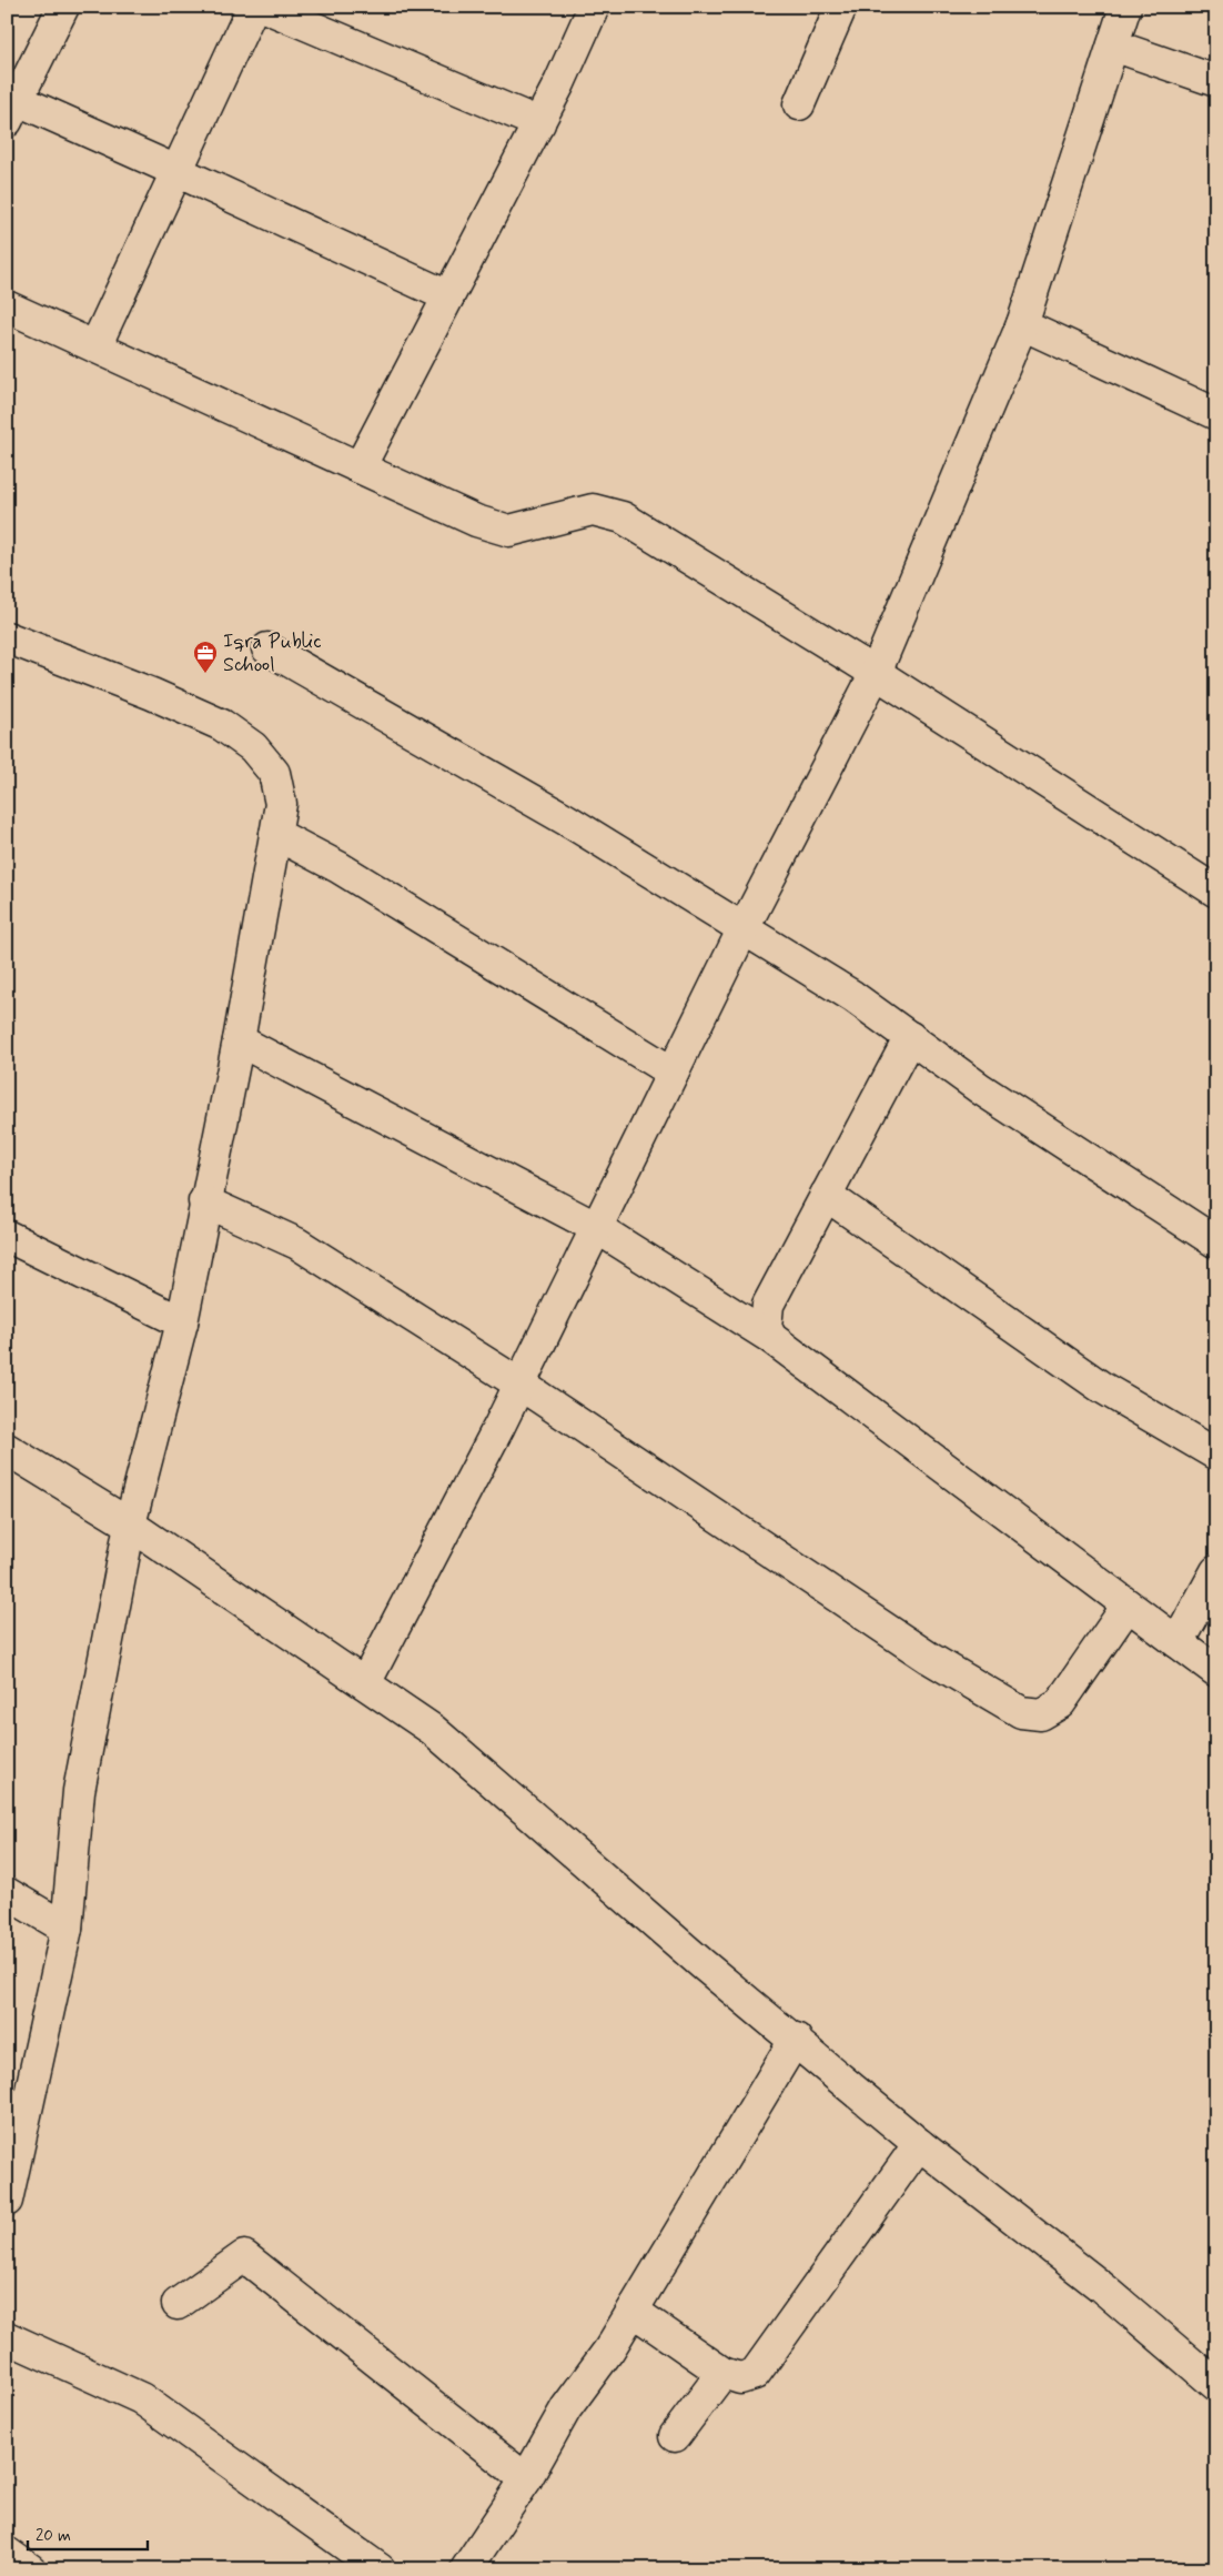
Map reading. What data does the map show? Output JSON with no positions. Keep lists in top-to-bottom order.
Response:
{
  "places": {
    "office": ["Iqra Public School"]
  },
  "scale_bar": "20 m"
}
